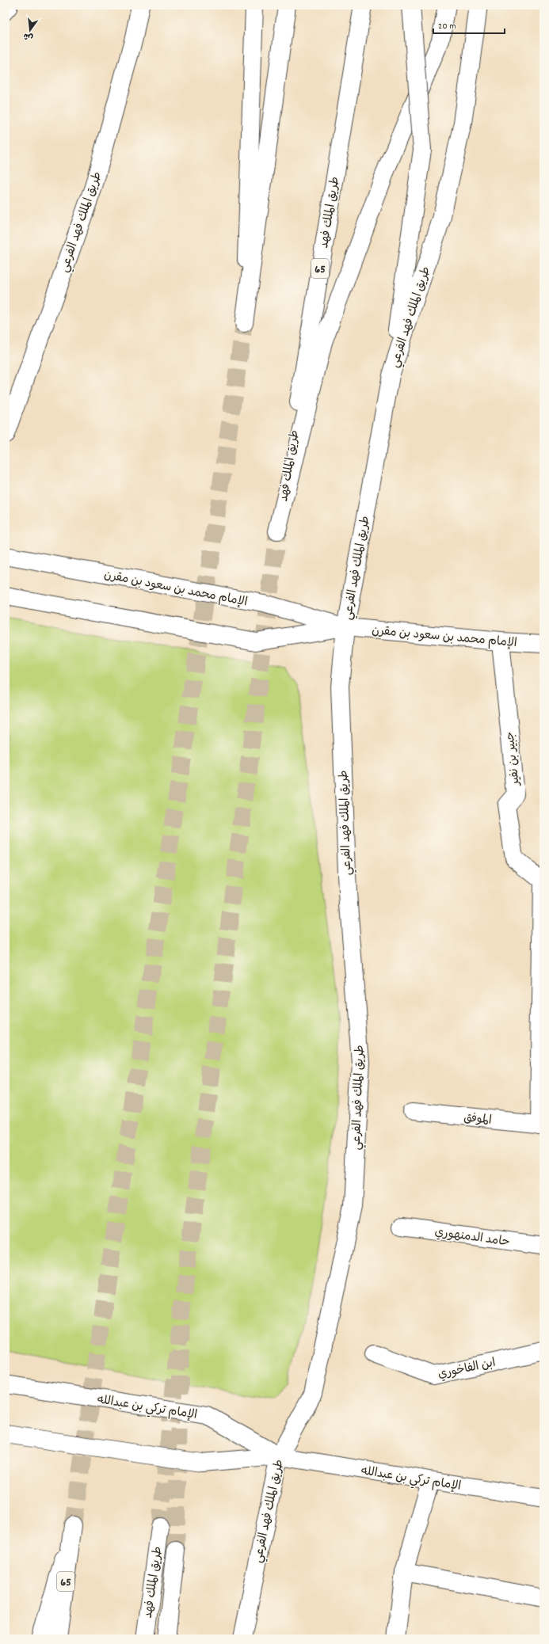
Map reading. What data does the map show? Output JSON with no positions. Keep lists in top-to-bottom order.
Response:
{
  "streets": {
    "main road": [
      "طريق الملك فهد",
      "طريق الملك فهد الفرعي",
      "65",
      "الإمام محمد بن سعود بن مقرن",
      "جبير بن نفير",
      "الموفق",
      "حامد الدمنهوري",
      "ابن الفاخوري",
      "الإمام تركي بن عبدالله"
    ]
  },
  "crossings": [
    ["طريق الملك فهد الفرعي", "الإمام محمد بن سعود بن مقرن"],
    ["طريق الملك فهد الفرعي", "الإمام تركي بن عبدالله"],
    ["الإمام محمد بن سعود بن مقرن", "جبير بن نفير"],
    ["جبير بن نفير", "الموفق"]
  ],
  "scale_bar": "20 m",
  "north": "bottom"
}
